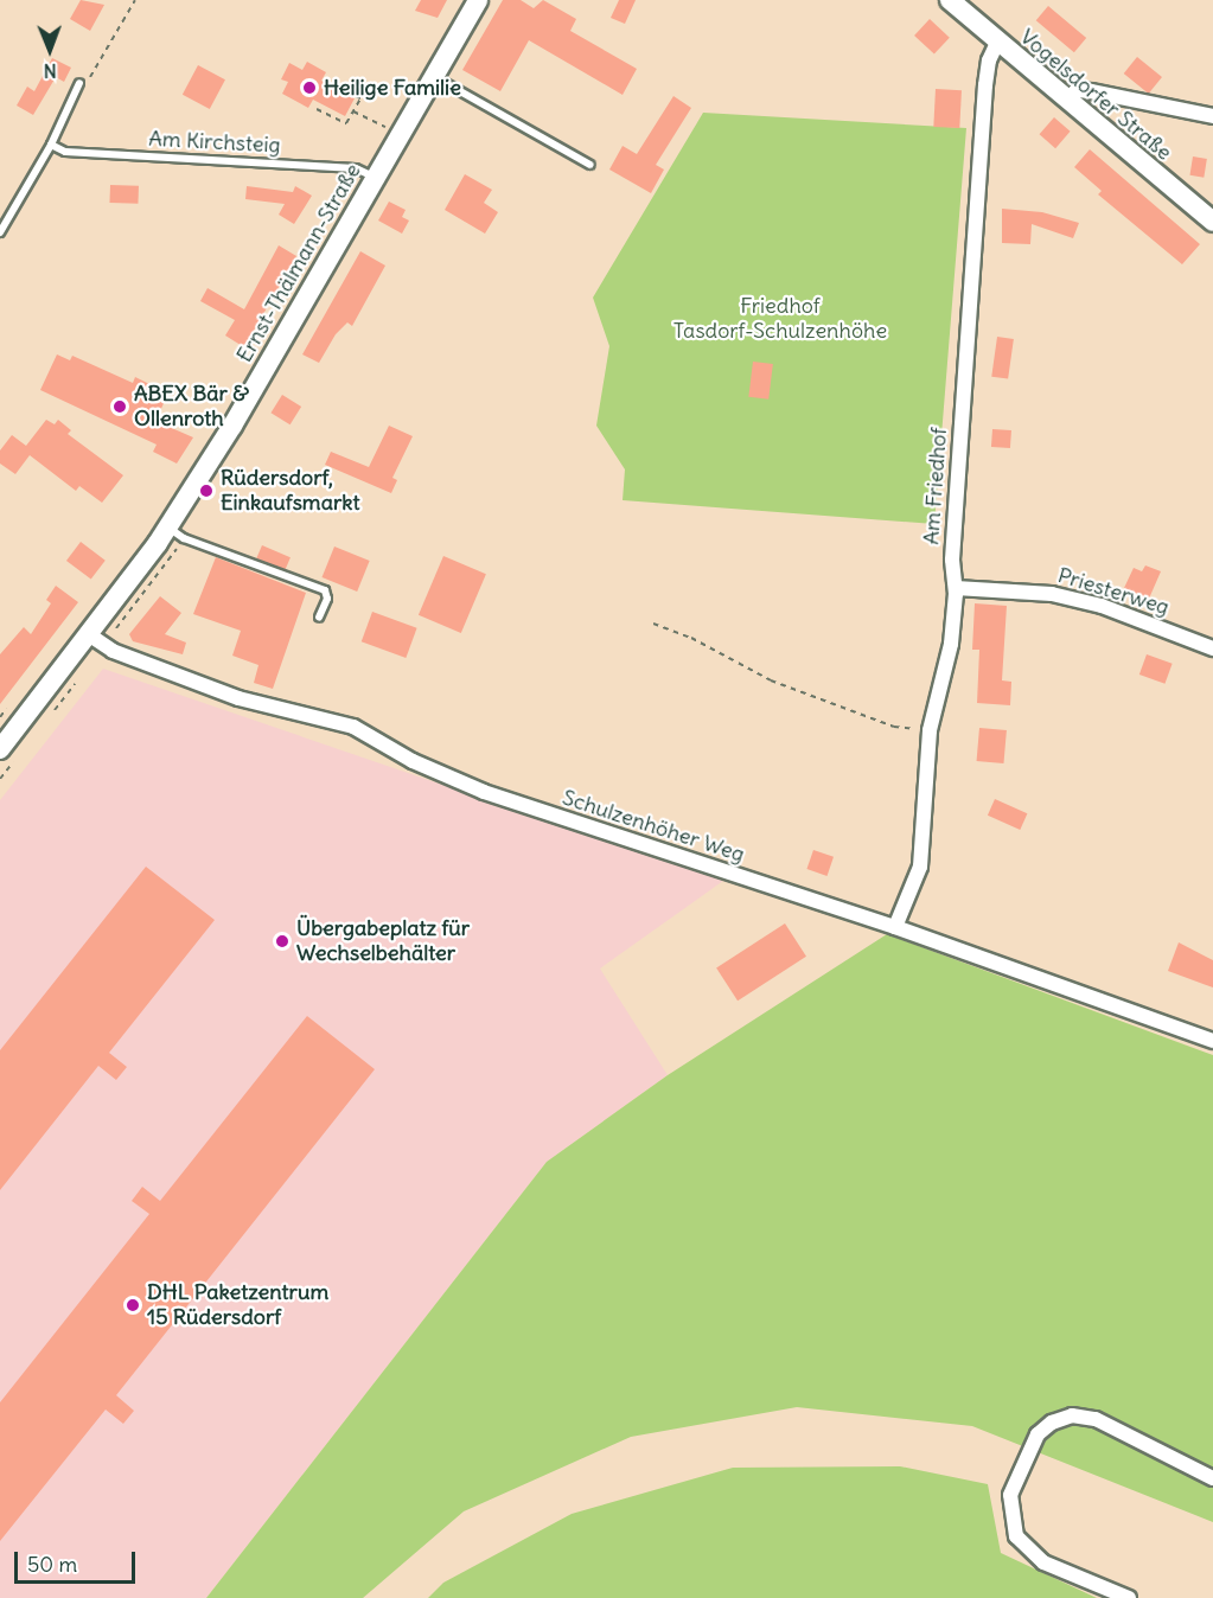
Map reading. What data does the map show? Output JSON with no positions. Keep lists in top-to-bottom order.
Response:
{
  "streets": {
    "main road": ["Vogelsdorfer Straße", "Ernst-Thälmann-Straße"],
    "street": ["Am Friedhof", "Priesterweg", "Schulzenhöher Weg"],
    "lane": ["Am Kirchsteig"]
  },
  "crossings": [
    ["Vogelsdorfer Straße", "Am Friedhof"],
    ["Am Kirchsteig", "Ernst-Thälmann-Straße"],
    ["Ernst-Thälmann-Straße", "Schulzenhöher Weg"],
    ["Am Friedhof", "Priesterweg"],
    ["Am Friedhof", "Schulzenhöher Weg"]
  ],
  "parks": ["Friedhof Tasdorf-Schulzenhöhe"],
  "places": [
    "Heilige Familie",
    "ABEX Bär & Ollenroth",
    "Rüdersdorf, Einkaufsmarkt",
    "Übergabeplatz für Wechselbehälter",
    "DHL Paketzentrum 15 Rüdersdorf"
  ],
  "scale_bar": "50 m",
  "north": "bottom"
}
